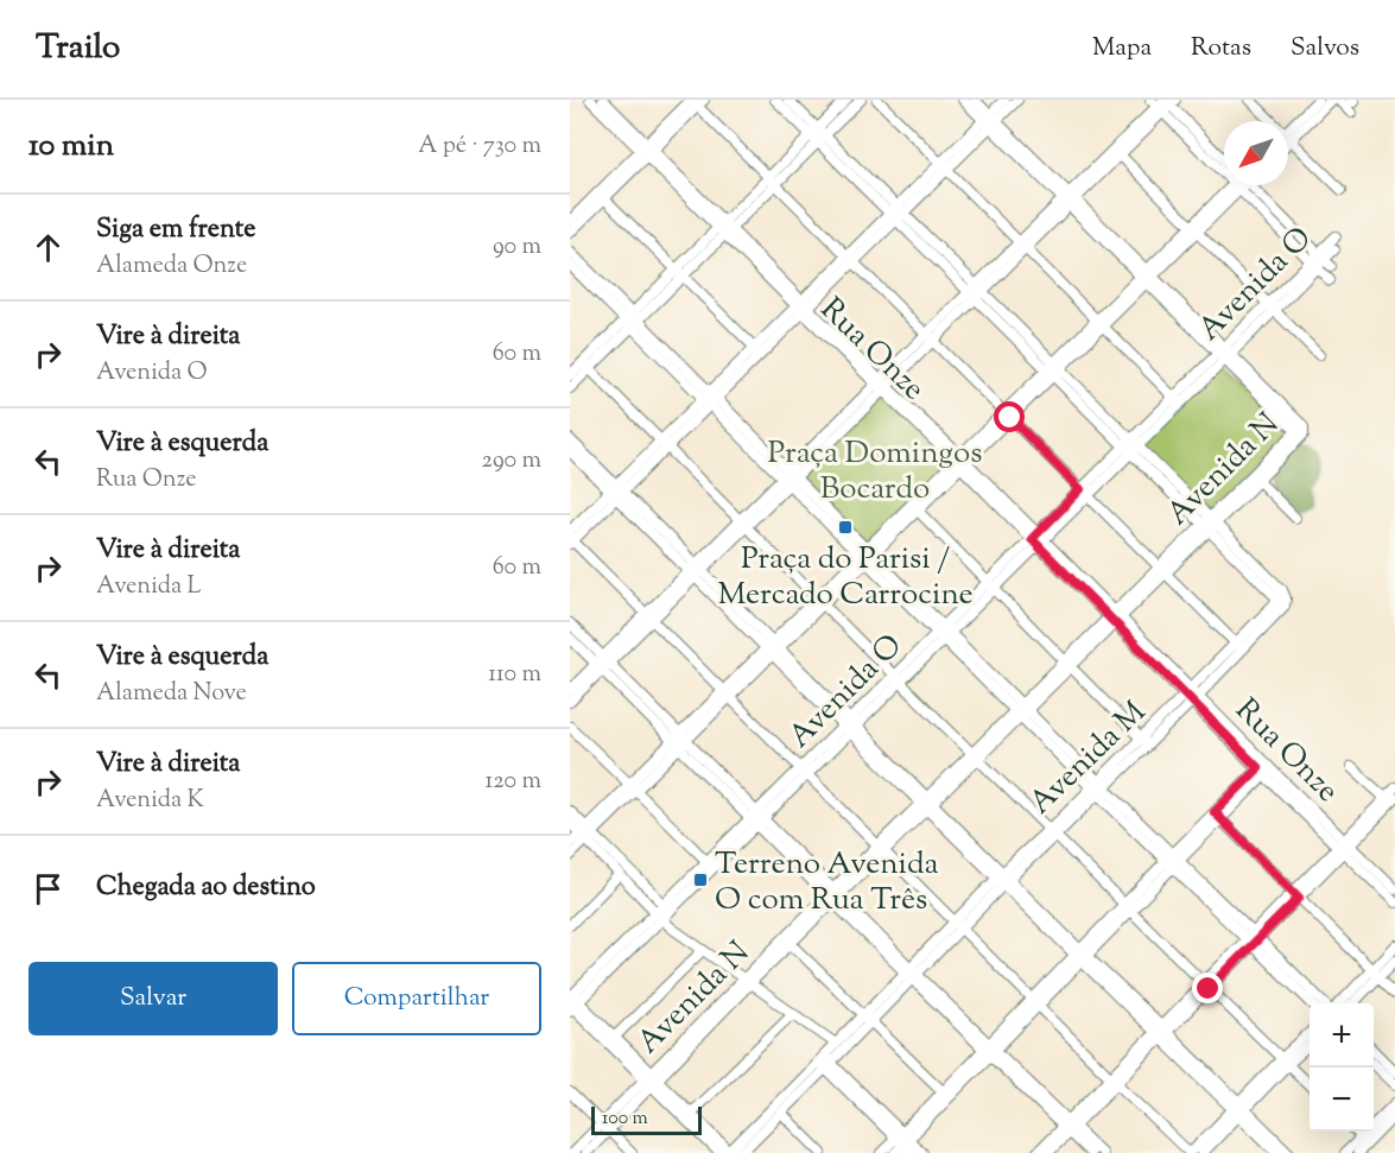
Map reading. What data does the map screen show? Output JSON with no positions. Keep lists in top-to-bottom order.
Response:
{
  "streets": {
    "street": [
      "Avenida O",
      "Rua Onze",
      "Avenida N",
      "Avenida M"
    ]
  },
  "crossings": [
    ["Avenida O", "Rua Onze"],
    ["Avenida O", "Avenida N"],
    ["Rua Onze", "Avenida N"],
    ["Rua Onze", "Avenida M"],
    ["Avenida N", "Avenida M"]
  ],
  "parks": ["Praça Domingos Bocardo"],
  "places": {
    "transit": ["Praça do Parisi / Mercado Carrocine", "Terreno Avenida O com Rua Três"]
  },
  "scale_bar": "100 m",
  "north": "bottom left",
  "page": {
    "header": "Trailo",
    "nav": ["Mapa", "Rotas", "Salvos"],
    "heading": ["10 min", "A pé · 730 m"],
    "list": [
      ["Siga em frente", "Alameda Onze", "90 m"],
      ["Vire à direita", "Avenida O", "60 m"],
      ["Vire à esquerda", "Rua Onze", "290 m"],
      ["Vire à direita", "Avenida L", "60 m"],
      ["Vire à esquerda", "Alameda Nove", "110 m"],
      ["Vire à direita", "Avenida K", "120 m"],
      "Chegada ao destino"
    ],
    "buttons": ["Salvar", "Compartilhar"],
    "map_buttons": ["+", "−"],
    "scale": "100 m"
  }
}
